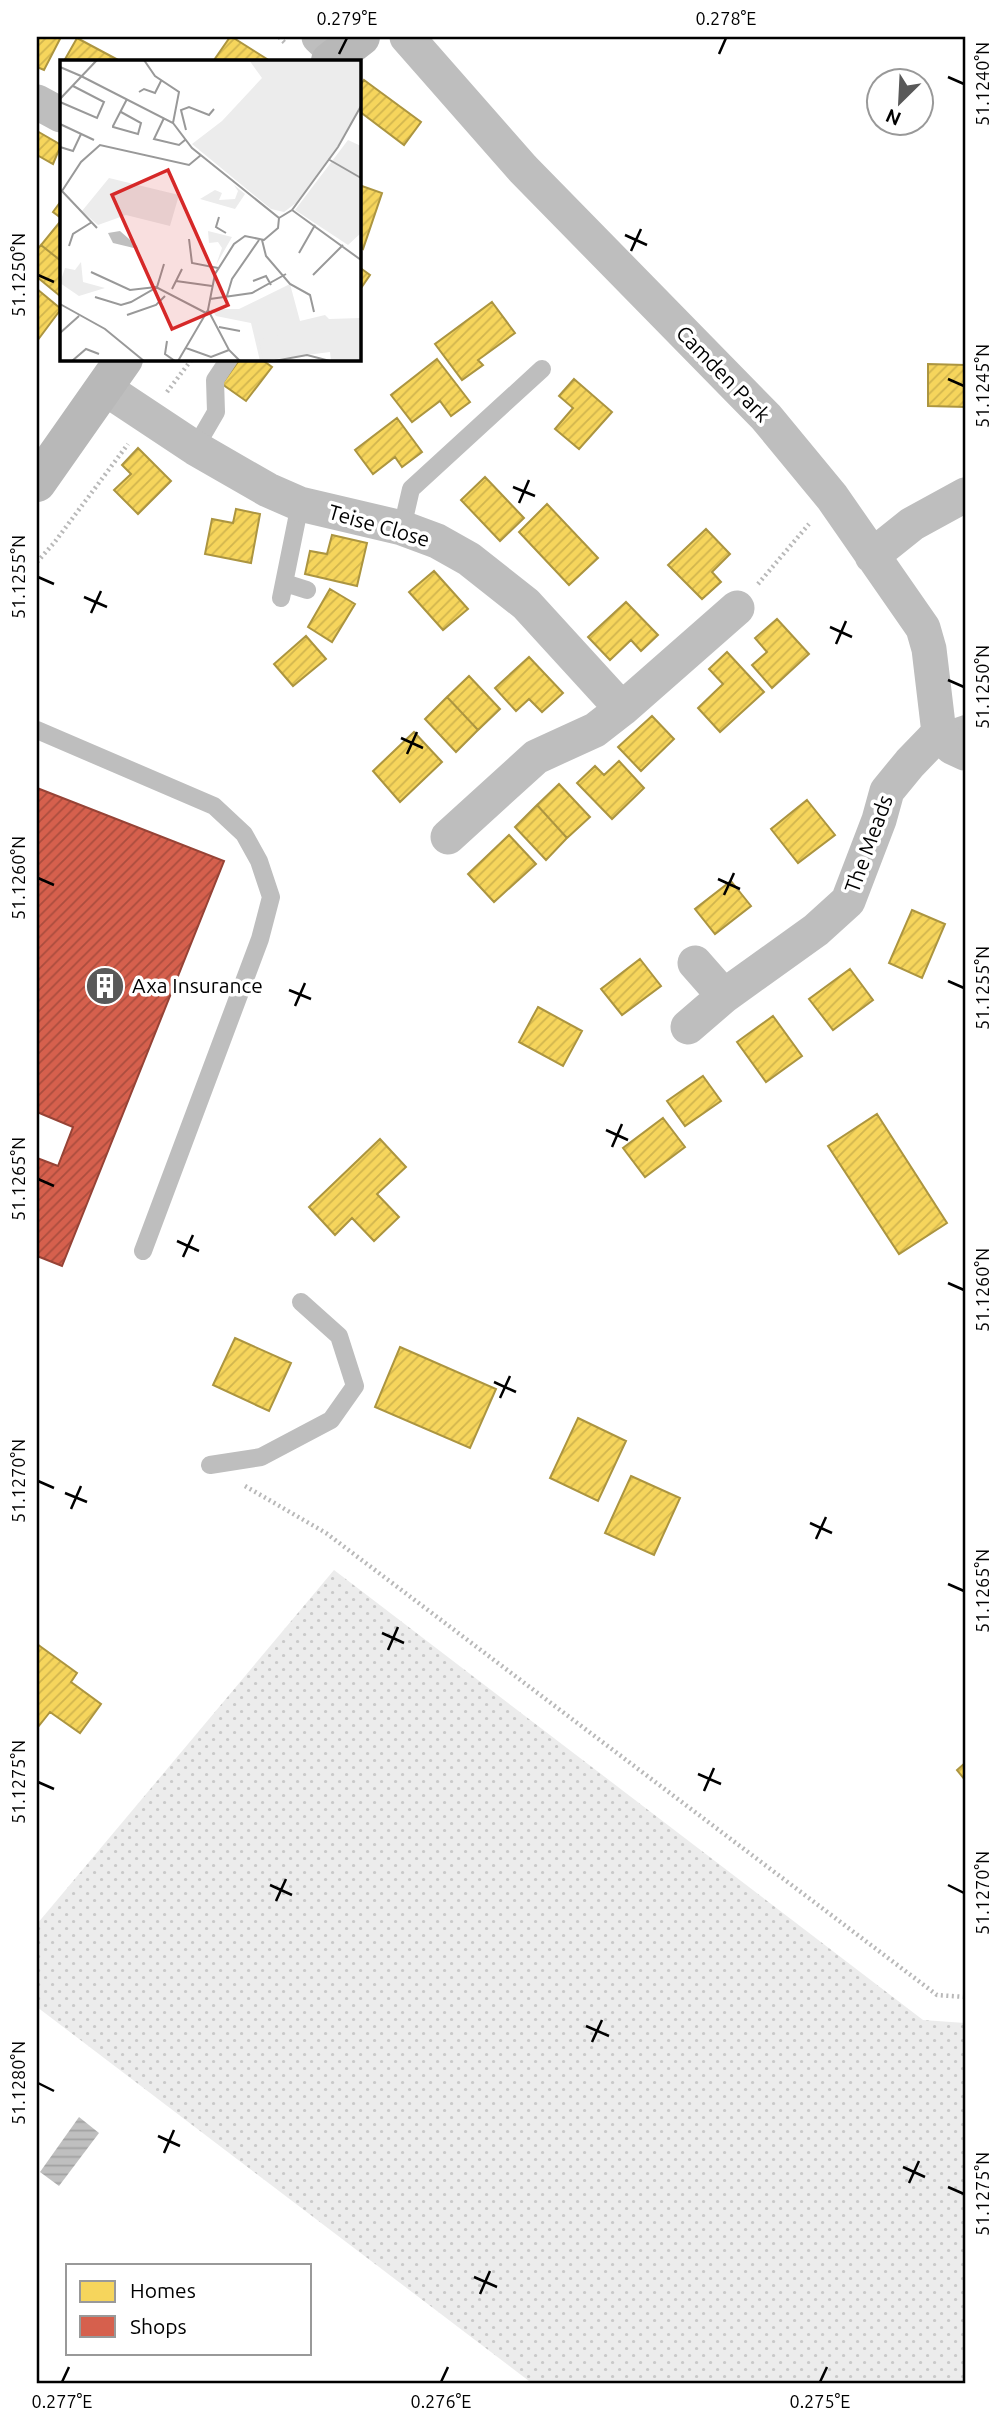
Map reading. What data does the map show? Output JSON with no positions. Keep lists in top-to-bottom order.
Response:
{
  "streets": {
    "street": ["Camden Park", "Teise Close", "The Meads"]
  },
  "crossings": [
    ["Camden Park", "The Meads"]
  ],
  "places": {
    "building": ["Axa Insurance"]
  },
  "legend": ["Homes", "Shops"],
  "north": "bottom left",
  "coordinates": [
    "0.279°E",
    "0.278°E",
    "51.1240°N",
    "51.1250°N",
    "51.1245°N",
    "51.1255°N",
    "51.1260°N",
    "51.1265°N",
    "51.1270°N",
    "51.1275°N",
    "51.1280°N",
    "0.277°E",
    "0.276°E",
    "0.275°E"
  ]
}
